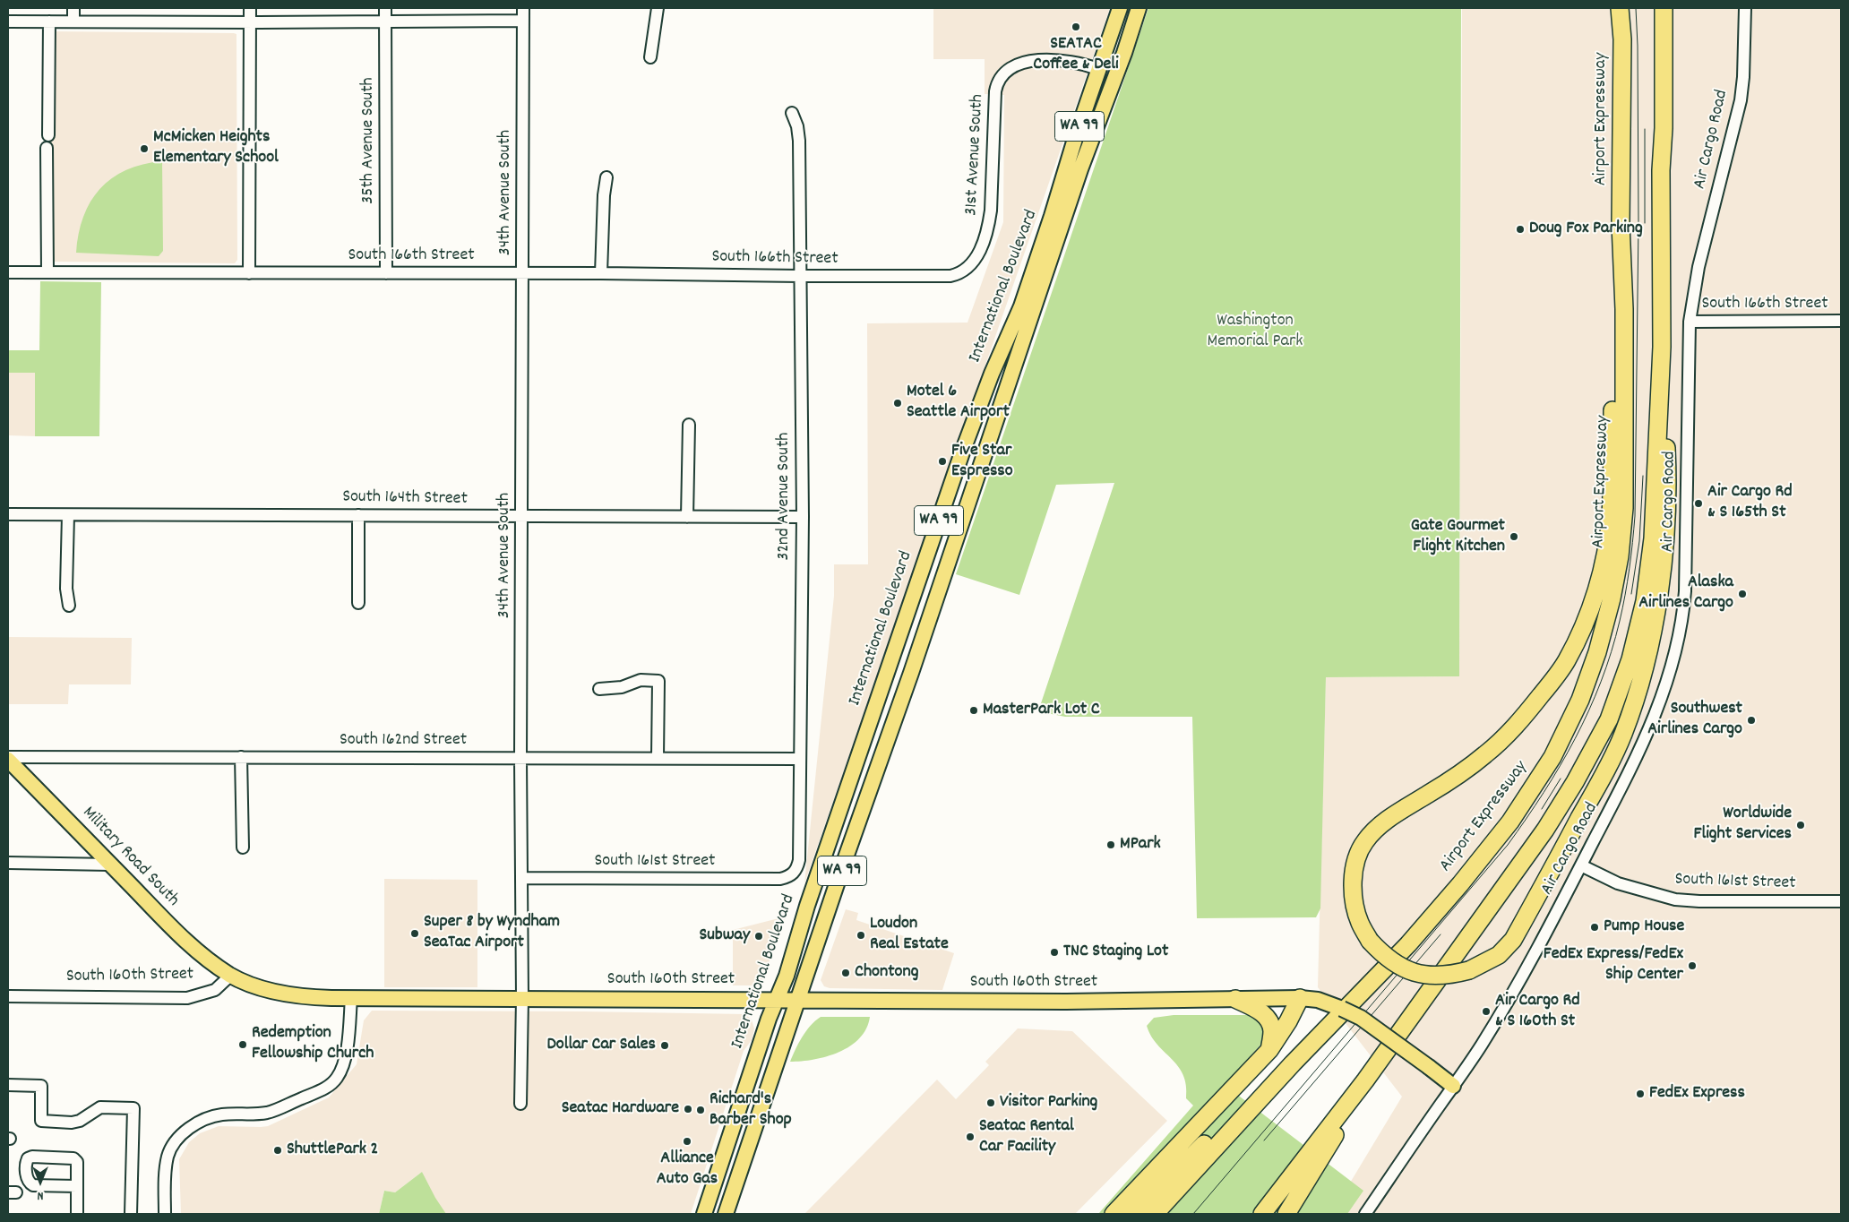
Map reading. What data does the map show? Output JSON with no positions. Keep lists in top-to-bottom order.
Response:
{
  "streets": {
    "highway": ["Airport Expressway"],
    "main road": [
      "WA 99",
      "International Boulevard",
      "Military Road South",
      "South 160th Street"
    ],
    "street": [
      "Air Cargo Road",
      "35th Avenue South",
      "31st Avenue South",
      "34th Avenue South",
      "South 166th Street",
      "32nd Avenue South",
      "South 164th Street",
      "South 162nd Street",
      "South 161st Street"
    ]
  },
  "crossings": [
    ["Air Cargo Road", "South 166th Street"],
    ["Air Cargo Road", "South 161st Street"],
    ["Air Cargo Road", "South 160th Street"],
    ["35th Avenue South", "South 166th Street"],
    ["31st Avenue South", "South 166th Street"],
    ["31st Avenue South", "International Boulevard"],
    ["34th Avenue South", "South 166th Street"],
    ["34th Avenue South", "South 164th Street"],
    ["34th Avenue South", "South 162nd Street"],
    ["34th Avenue South", "South 161st Street"],
    ["34th Avenue South", "South 160th Street"],
    ["South 166th Street", "32nd Avenue South"],
    ["International Boulevard", "South 160th Street"],
    ["32nd Avenue South", "South 164th Street"],
    ["32nd Avenue South", "South 162nd Street"],
    ["32nd Avenue South", "South 161st Street"],
    ["South 162nd Street", "Military Road South"],
    ["Military Road South", "South 160th Street"]
  ],
  "parks": ["Washington Memorial Park"],
  "places": [
    "SEATAC Coffee & Deli",
    "McMicken Heights Elementary School",
    "Doug Fox Parking",
    "Motel 6 Seattle Airport",
    "Five Star Espresso",
    "Air Cargo Rd & S 165th St",
    "Gate Gourmet Flight Kitchen",
    "Alaska Airlines Cargo",
    "MasterPark Lot C",
    "Southwest Airlines Cargo",
    "Worldwide Flight Services",
    "MPark",
    "Pump House",
    "Super 8 by Wyndham SeaTac Airport",
    "Loudon Real Estate",
    "Subway",
    "TNC Staging Lot",
    "FedEx Express/FedEx Ship Center",
    "Chontong",
    "Air Cargo Rd & S 160th St",
    "Redemption Fellowship Church",
    "Dollar Car Sales",
    "FedEx Express",
    "Visitor Parking",
    "Seatac Hardware",
    "Richard's Barber Shop",
    "Seatac Rental Car Facility",
    "Alliance Auto Gas",
    "ShuttlePark 2"
  ],
  "north": "bottom"
}
